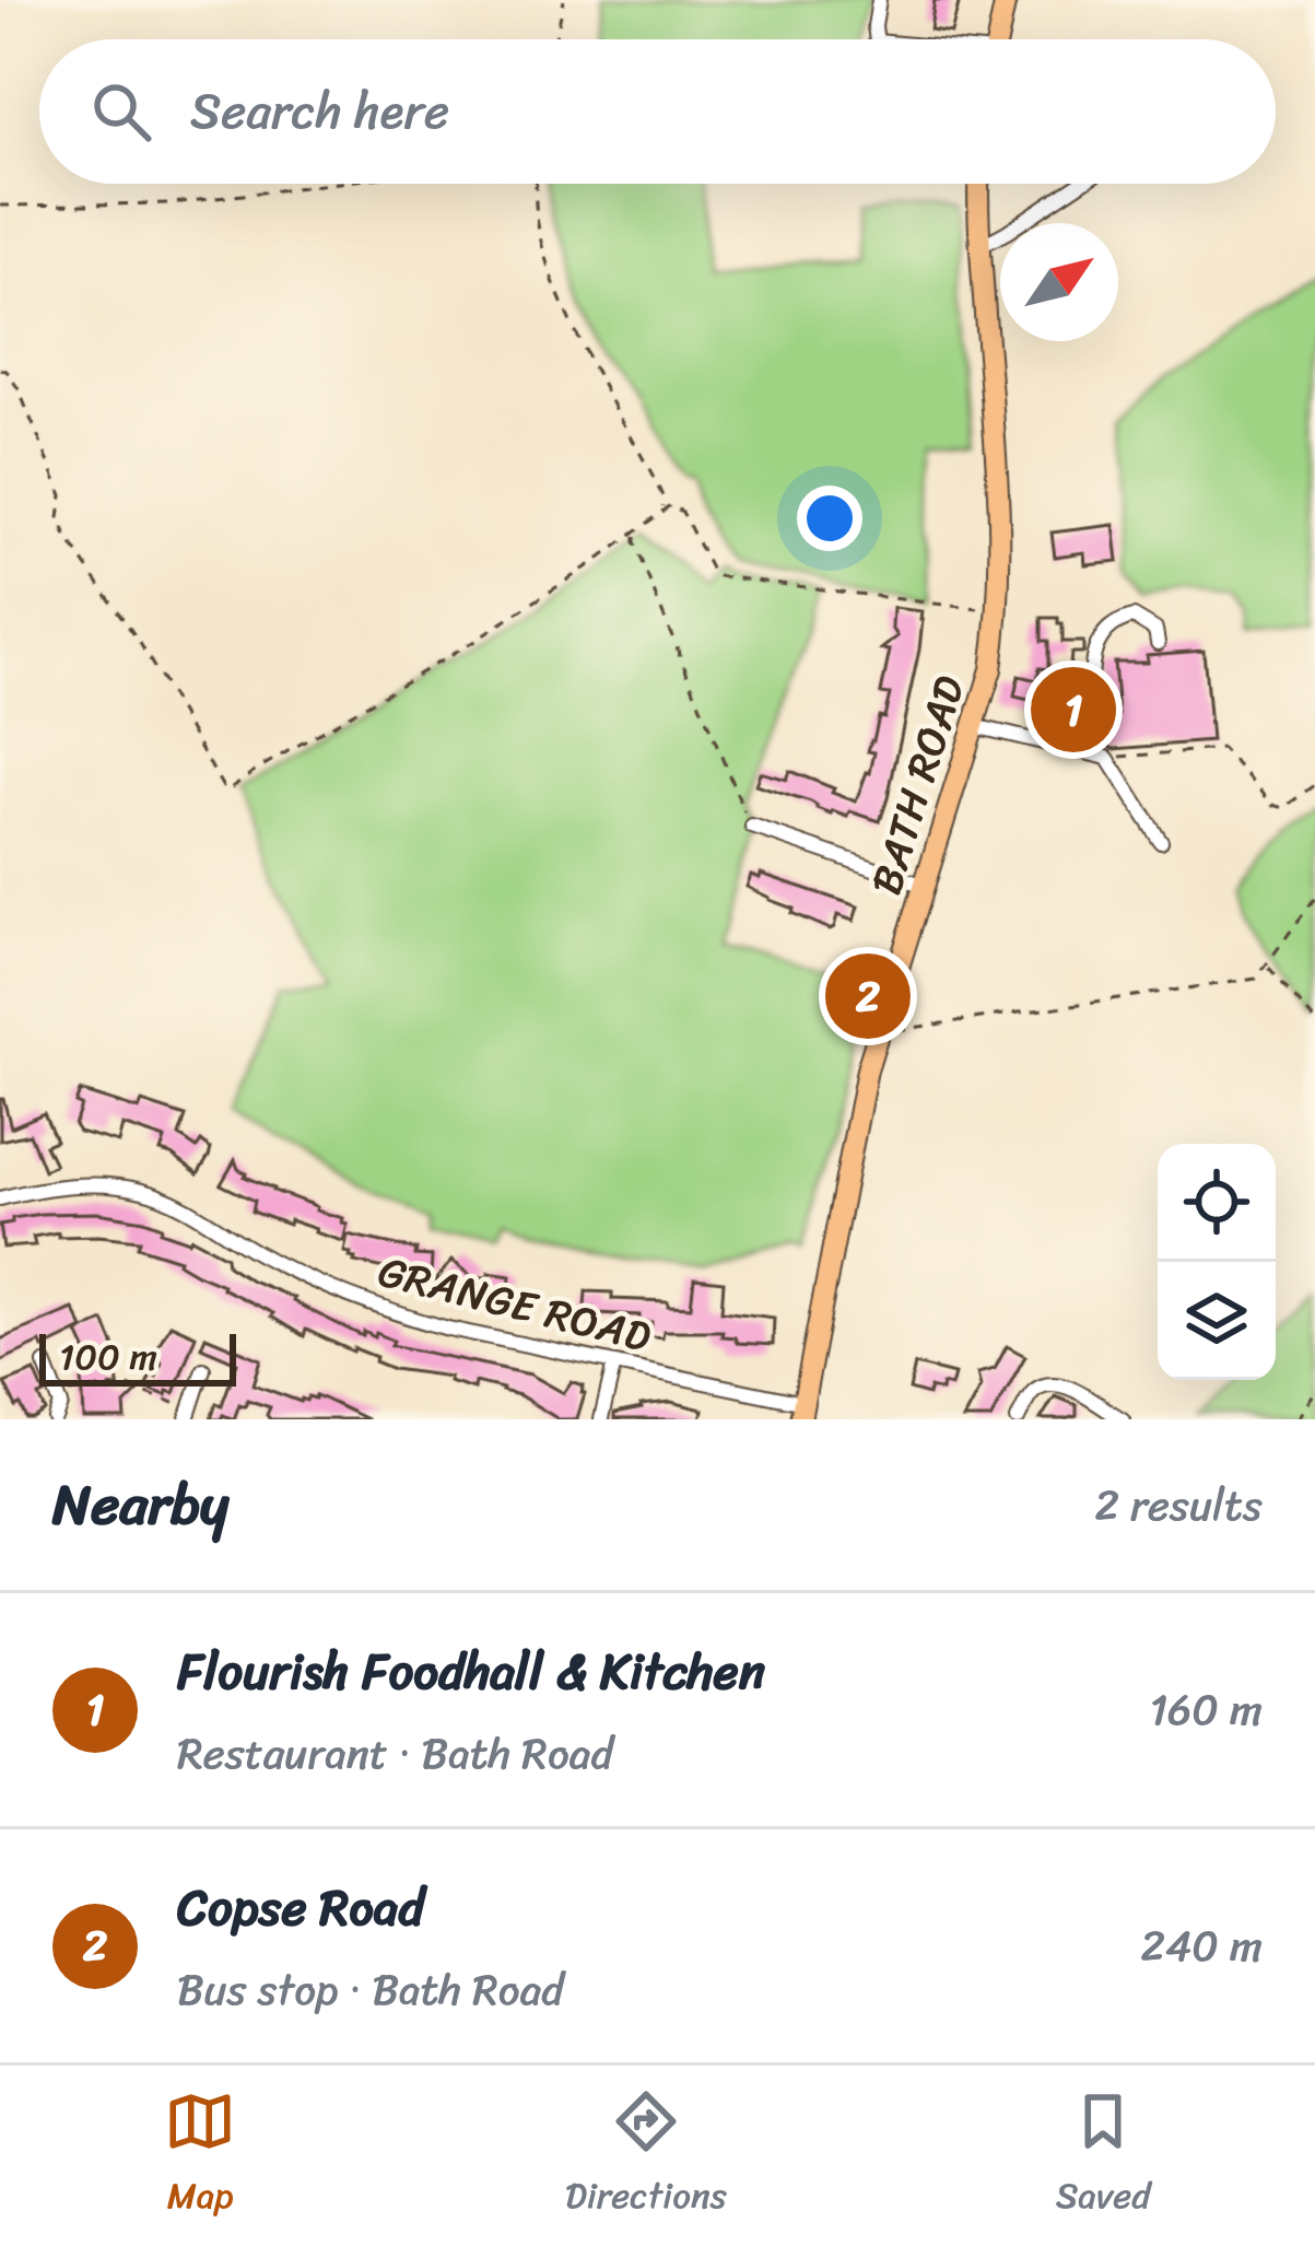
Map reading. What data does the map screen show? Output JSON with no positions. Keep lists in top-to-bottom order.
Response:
{
  "streets": {
    "highway": ["BATH ROAD"],
    "street": ["GRANGE ROAD"]
  },
  "crossings": [
    ["BATH ROAD", "GRANGE ROAD"]
  ],
  "scale_bar": "100 m",
  "north": "top right",
  "page": {
    "search": "Search here",
    "pins": ["1", "2"],
    "scale": "100 m",
    "heading": ["Nearby", "2 results"],
    "list": [
      {
        "mark": "1",
        "name": "Flourish Foodhall & Kitchen",
        "note": "Restaurant · Bath Road",
        "value": "160 m"
      },
      {
        "mark": "2",
        "name": "Copse Road",
        "note": "Bus stop · Bath Road",
        "value": "240 m"
      }
    ],
    "nav": ["Map", "Directions", "Saved"]
  }
}
